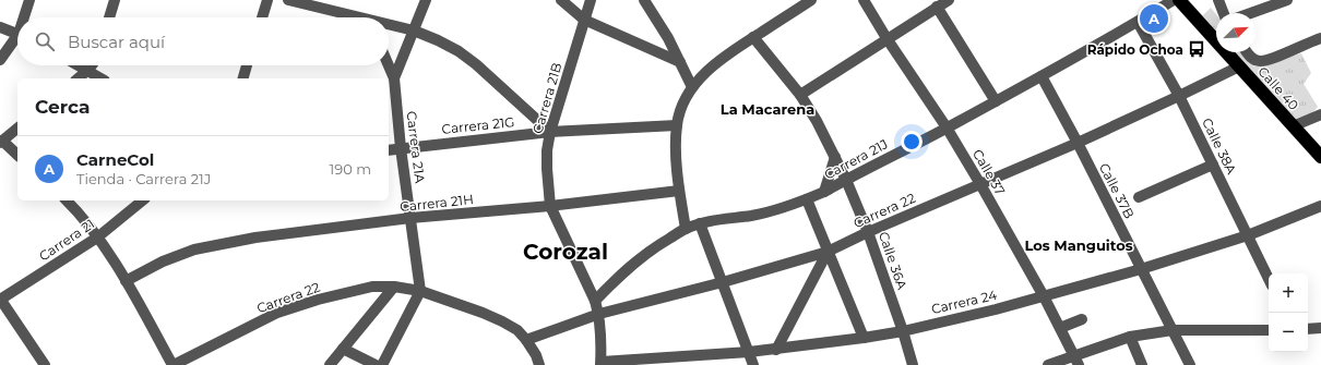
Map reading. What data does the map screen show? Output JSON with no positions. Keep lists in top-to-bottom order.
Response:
{
  "streets": {
    "highway": ["Calle 40"],
    "street": [
      "Carrera 21B",
      "Carrera 21G",
      "Calle 38A",
      "Carrera 21A",
      "Carrera 21J",
      "Calle 37",
      "Calle 37B",
      "Carrera 21H",
      "Carrera 22",
      "Carrera 21",
      "Calle 36A",
      "Carrera 24"
    ]
  },
  "crossings": [
    ["Calle 40", "Carrera 22"],
    ["Carrera 21B", "Carrera 21G"],
    ["Carrera 21B", "Carrera 21J"],
    ["Carrera 21B", "Carrera 21H"],
    ["Carrera 21B", "Carrera 22"],
    ["Carrera 21B", "Carrera 24"],
    ["Carrera 21G", "Carrera 21A"],
    ["Calle 38A", "Carrera 21J"],
    ["Calle 38A", "Carrera 22"],
    ["Calle 38A", "Carrera 24"],
    ["Carrera 21A", "Carrera 21H"],
    ["Carrera 21A", "Carrera 22"],
    ["Carrera 21J", "Calle 37"],
    ["Carrera 21J", "Calle 37B"],
    ["Carrera 21J", "Calle 36A"],
    ["Calle 37", "Carrera 22"],
    ["Calle 37", "Carrera 24"],
    ["Calle 37B", "Carrera 22"],
    ["Calle 37B", "Carrera 24"],
    ["Carrera 22", "Calle 36A"],
    ["Calle 36A", "Carrera 24"]
  ],
  "districts": ["La Macarena", "Los Manguitos", "Corozal"],
  "places": {
    "bus stop": ["Rápido Ochoa"]
  },
  "north": "top right",
  "page": {
    "pins": "A",
    "search": "Buscar aquí",
    "heading": "Cerca",
    "list": [
      {
        "mark": "A",
        "name": "CarneCol",
        "note": "Tienda · Carrera 21J",
        "value": "190 m"
      }
    ],
    "map_buttons": ["+", "−"]
  }
}
